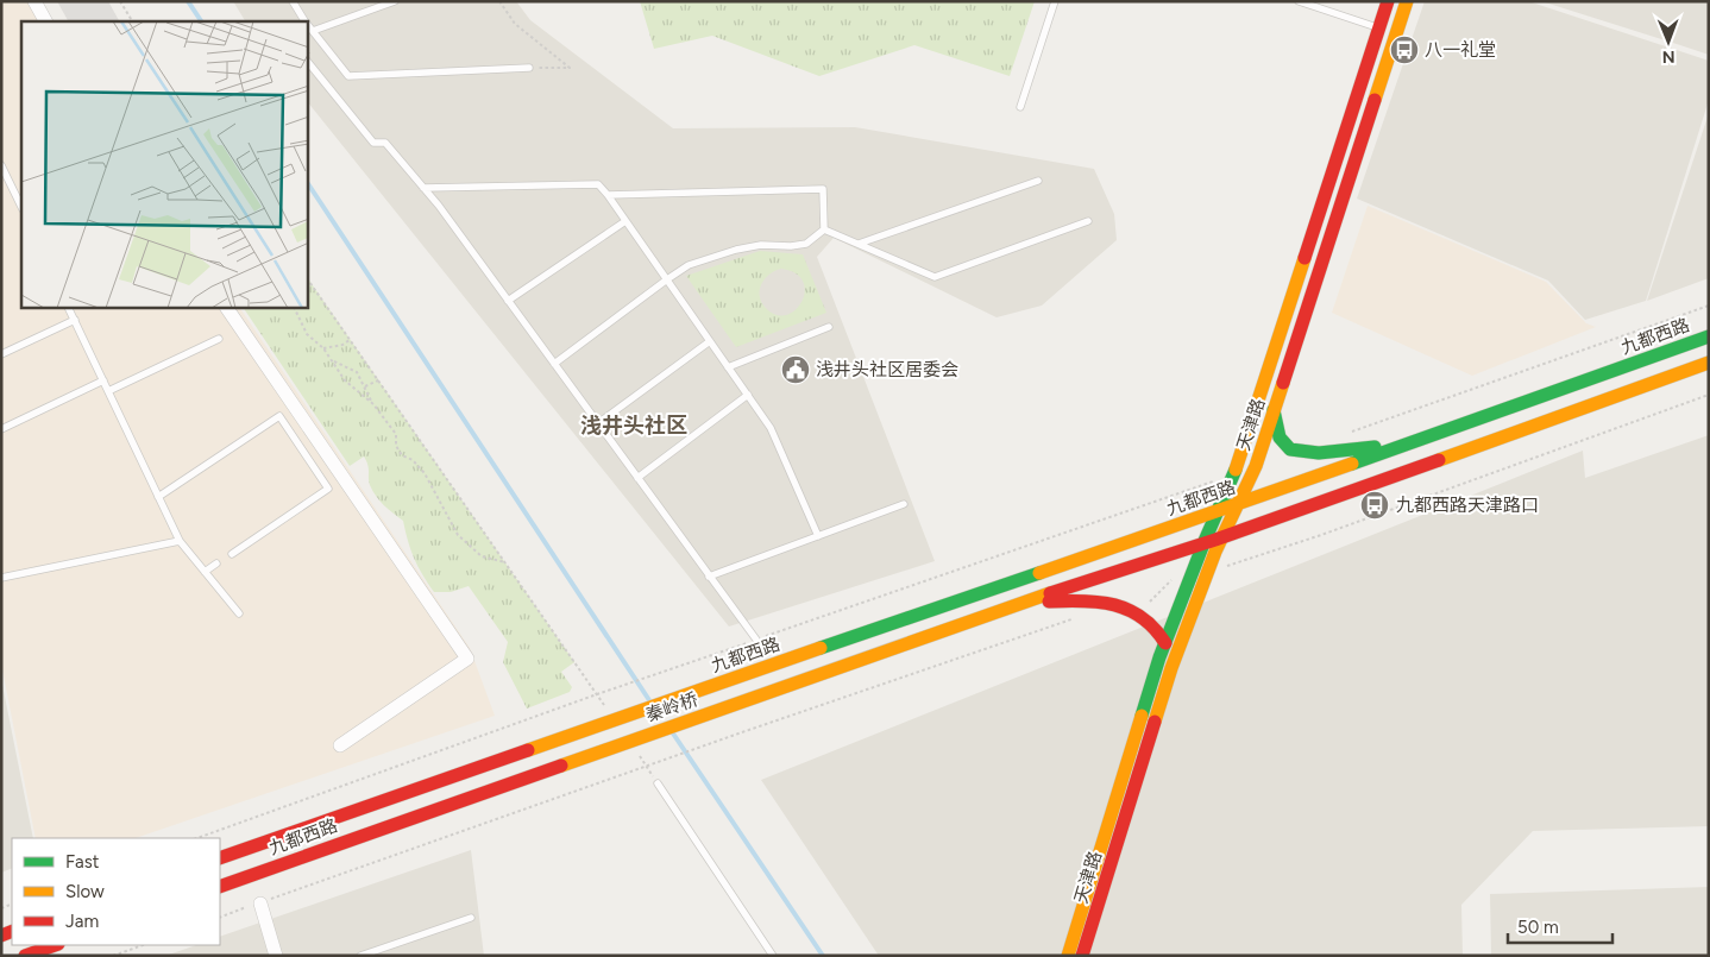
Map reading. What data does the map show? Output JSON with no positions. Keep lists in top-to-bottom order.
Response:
{
  "streets": {
    "main road": ["九都西路", "天津路", "秦岭桥"]
  },
  "crossings": [
    ["九都西路", "天津路"],
    ["九都西路", "秦岭桥"]
  ],
  "districts": ["浅井头社区"],
  "places": {
    "bus stop": ["八一礼堂", "九都西路天津路口"],
    "public building": ["浅井头社区居委会"]
  },
  "legend": ["Fast", "Slow", "Jam"],
  "scale_bar": "50 m",
  "north": "bottom"
}
